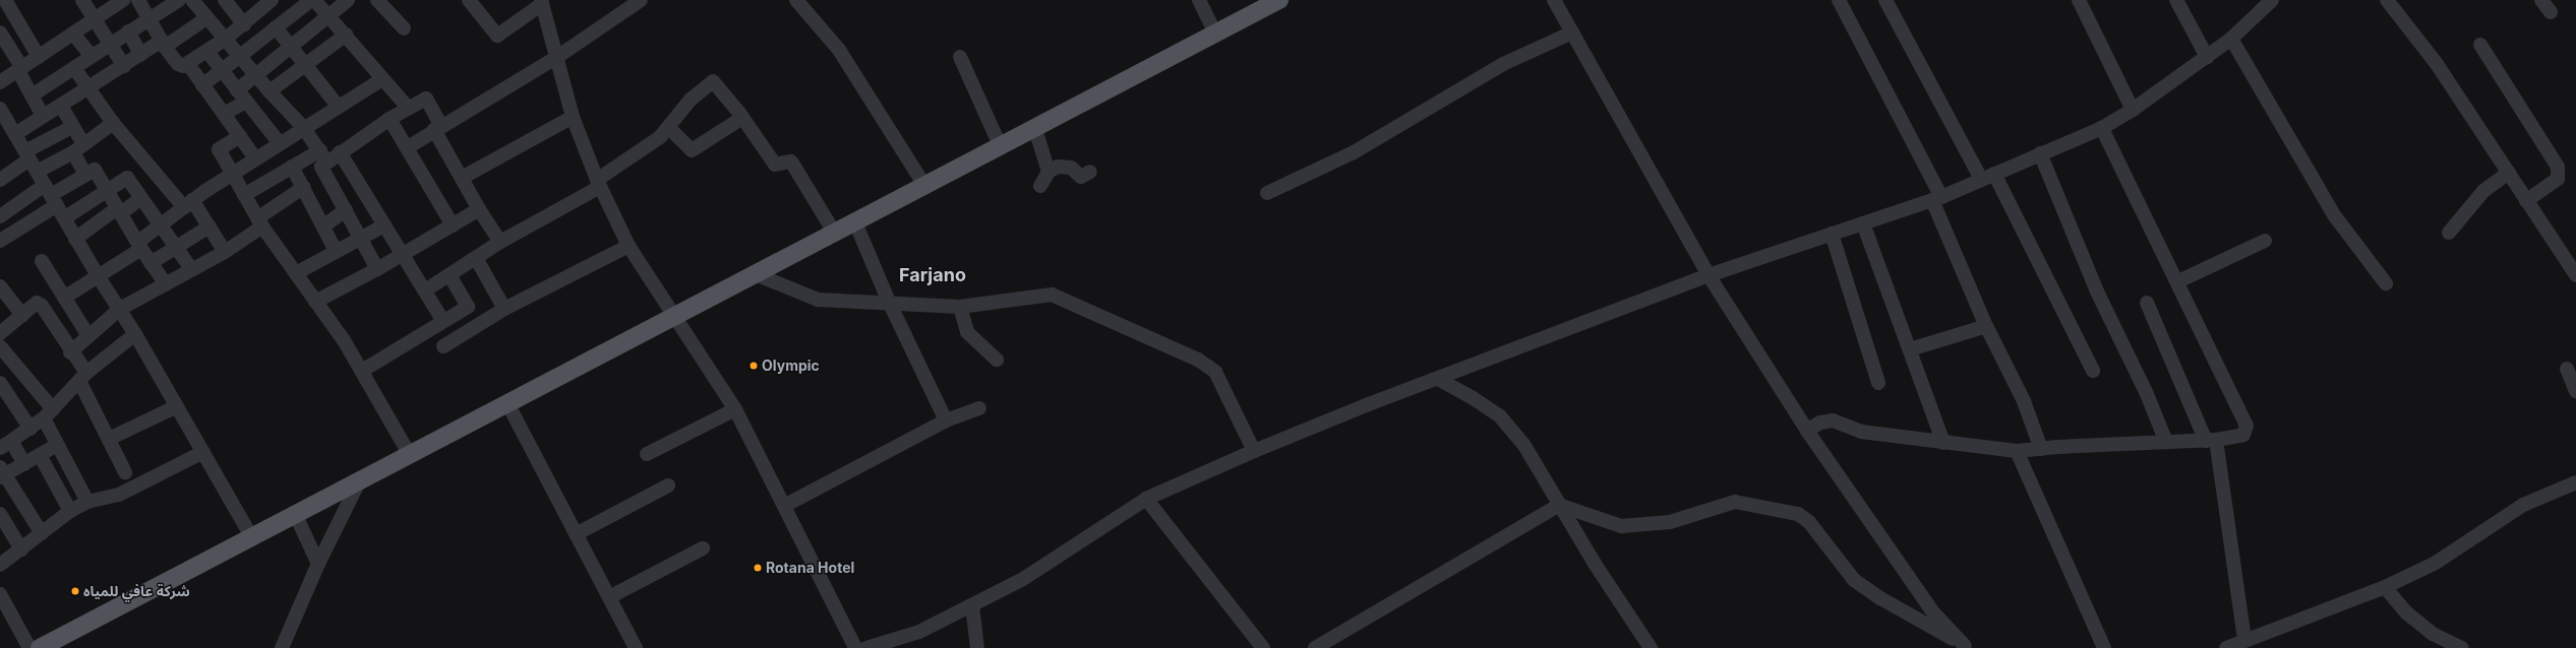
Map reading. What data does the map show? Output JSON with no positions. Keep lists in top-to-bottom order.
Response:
{
  "districts": ["Farjano"],
  "places": ["Olympic", "Rotana Hotel", "شركة عافي للمياه"]
}
